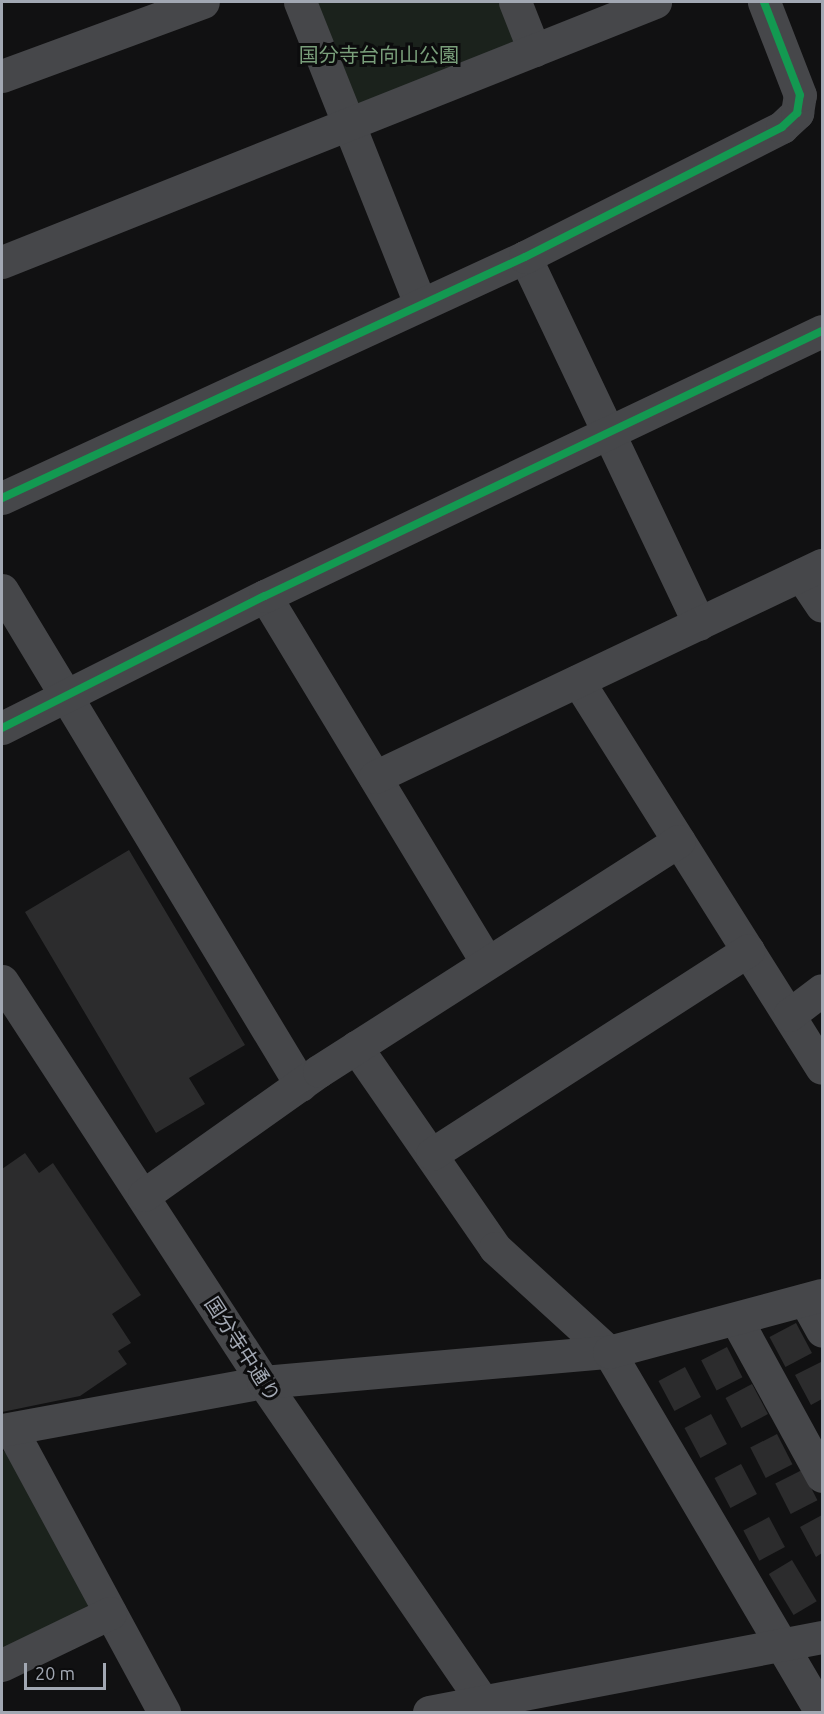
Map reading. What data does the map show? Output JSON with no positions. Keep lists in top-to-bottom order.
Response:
{
  "streets": {
    "street": ["国分寺中通り"]
  },
  "parks": ["国分寺台向山公園"],
  "scale_bar": "20 m"
}
